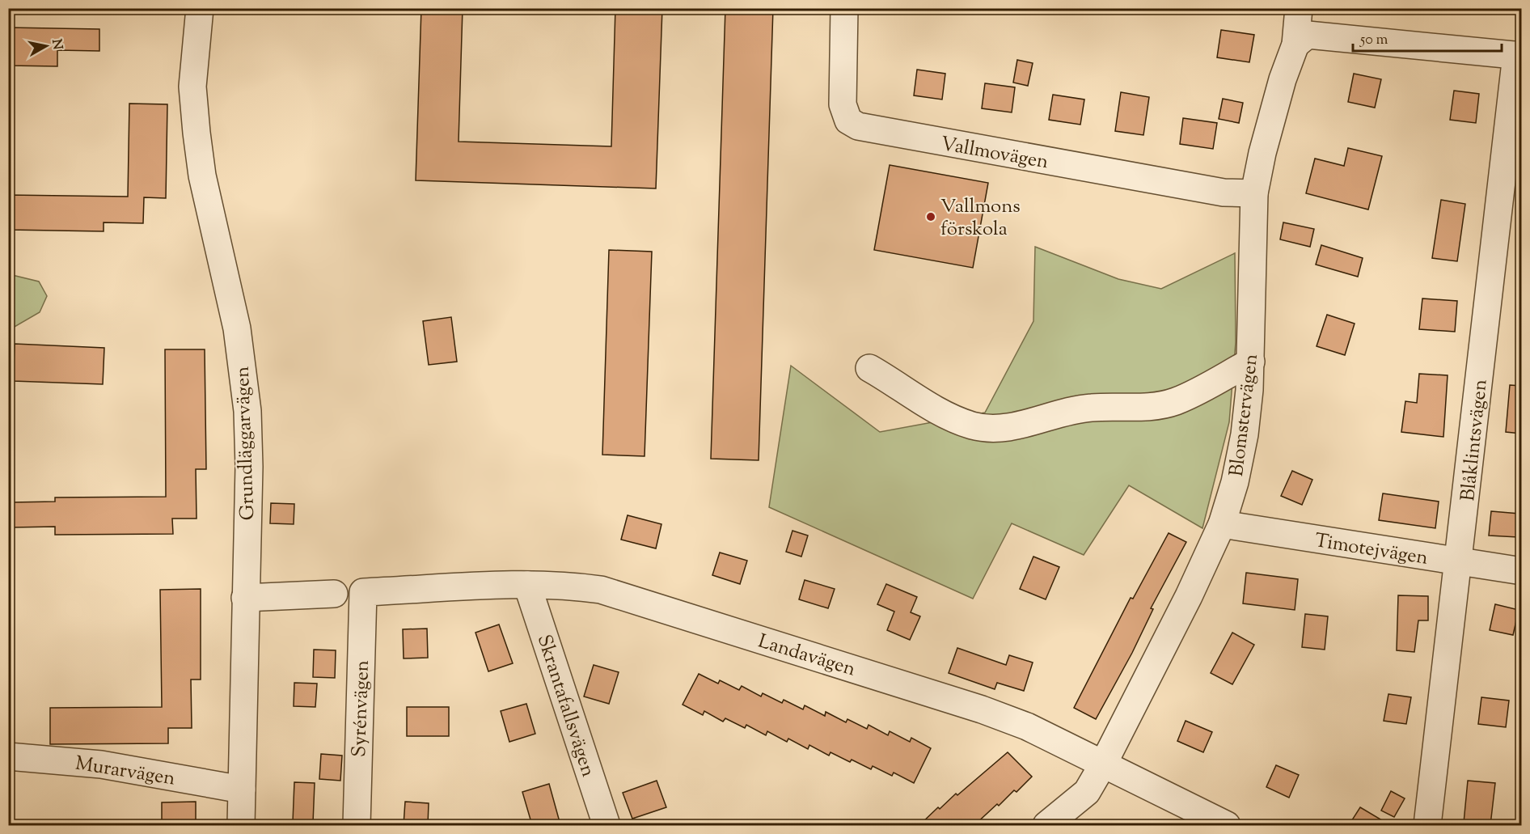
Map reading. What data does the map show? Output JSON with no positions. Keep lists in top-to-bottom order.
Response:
{
  "streets": {
    "street": [
      "Vallmovägen",
      "Blomstervägen",
      "Blåklintsvägen",
      "Grundläggarvägen",
      "Timotejvägen",
      "Landavägen",
      "Skrantafallsvägen",
      "Syrénvägen",
      "Murarvägen"
    ]
  },
  "crossings": [
    ["Vallmovägen", "Blomstervägen"],
    ["Blomstervägen", "Timotejvägen"],
    ["Blomstervägen", "Landavägen"],
    ["Blåklintsvägen", "Timotejvägen"],
    ["Grundläggarvägen", "Murarvägen"],
    ["Landavägen", "Skrantafallsvägen"],
    ["Landavägen", "Syrénvägen"]
  ],
  "places": ["Vallmons förskola"],
  "scale_bar": "50 m",
  "north": "right"
}
